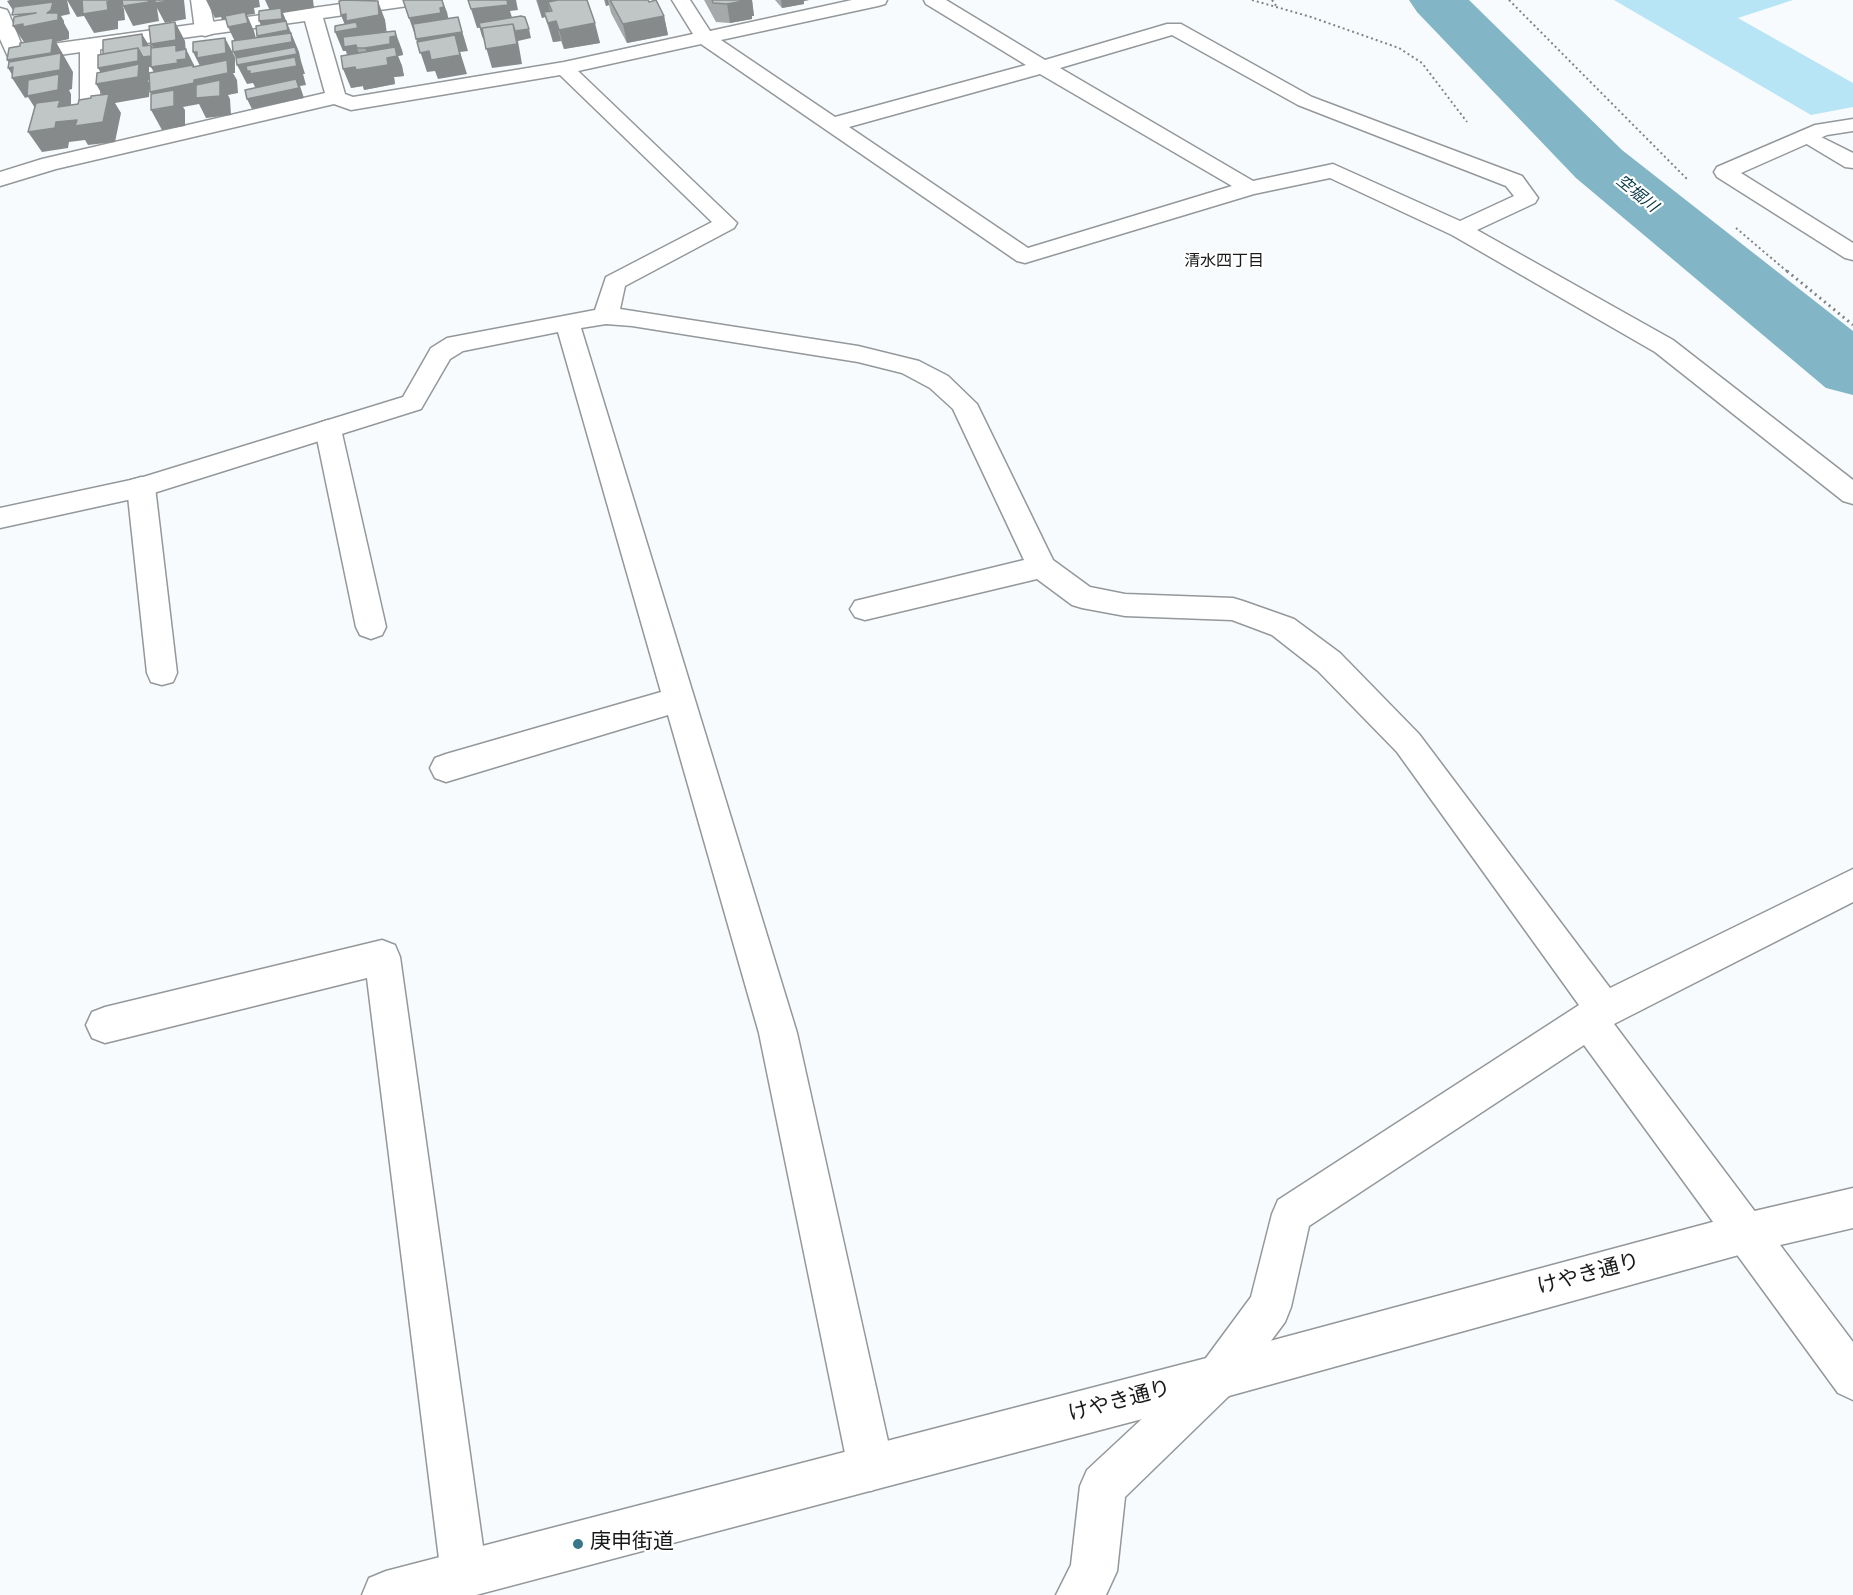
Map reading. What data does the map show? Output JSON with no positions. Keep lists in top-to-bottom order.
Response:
{
  "streets": {
    "street": ["けやき通り"]
  },
  "districts": ["清水四丁目"],
  "water": ["空堀川"],
  "places": ["庚申街道"]
}
